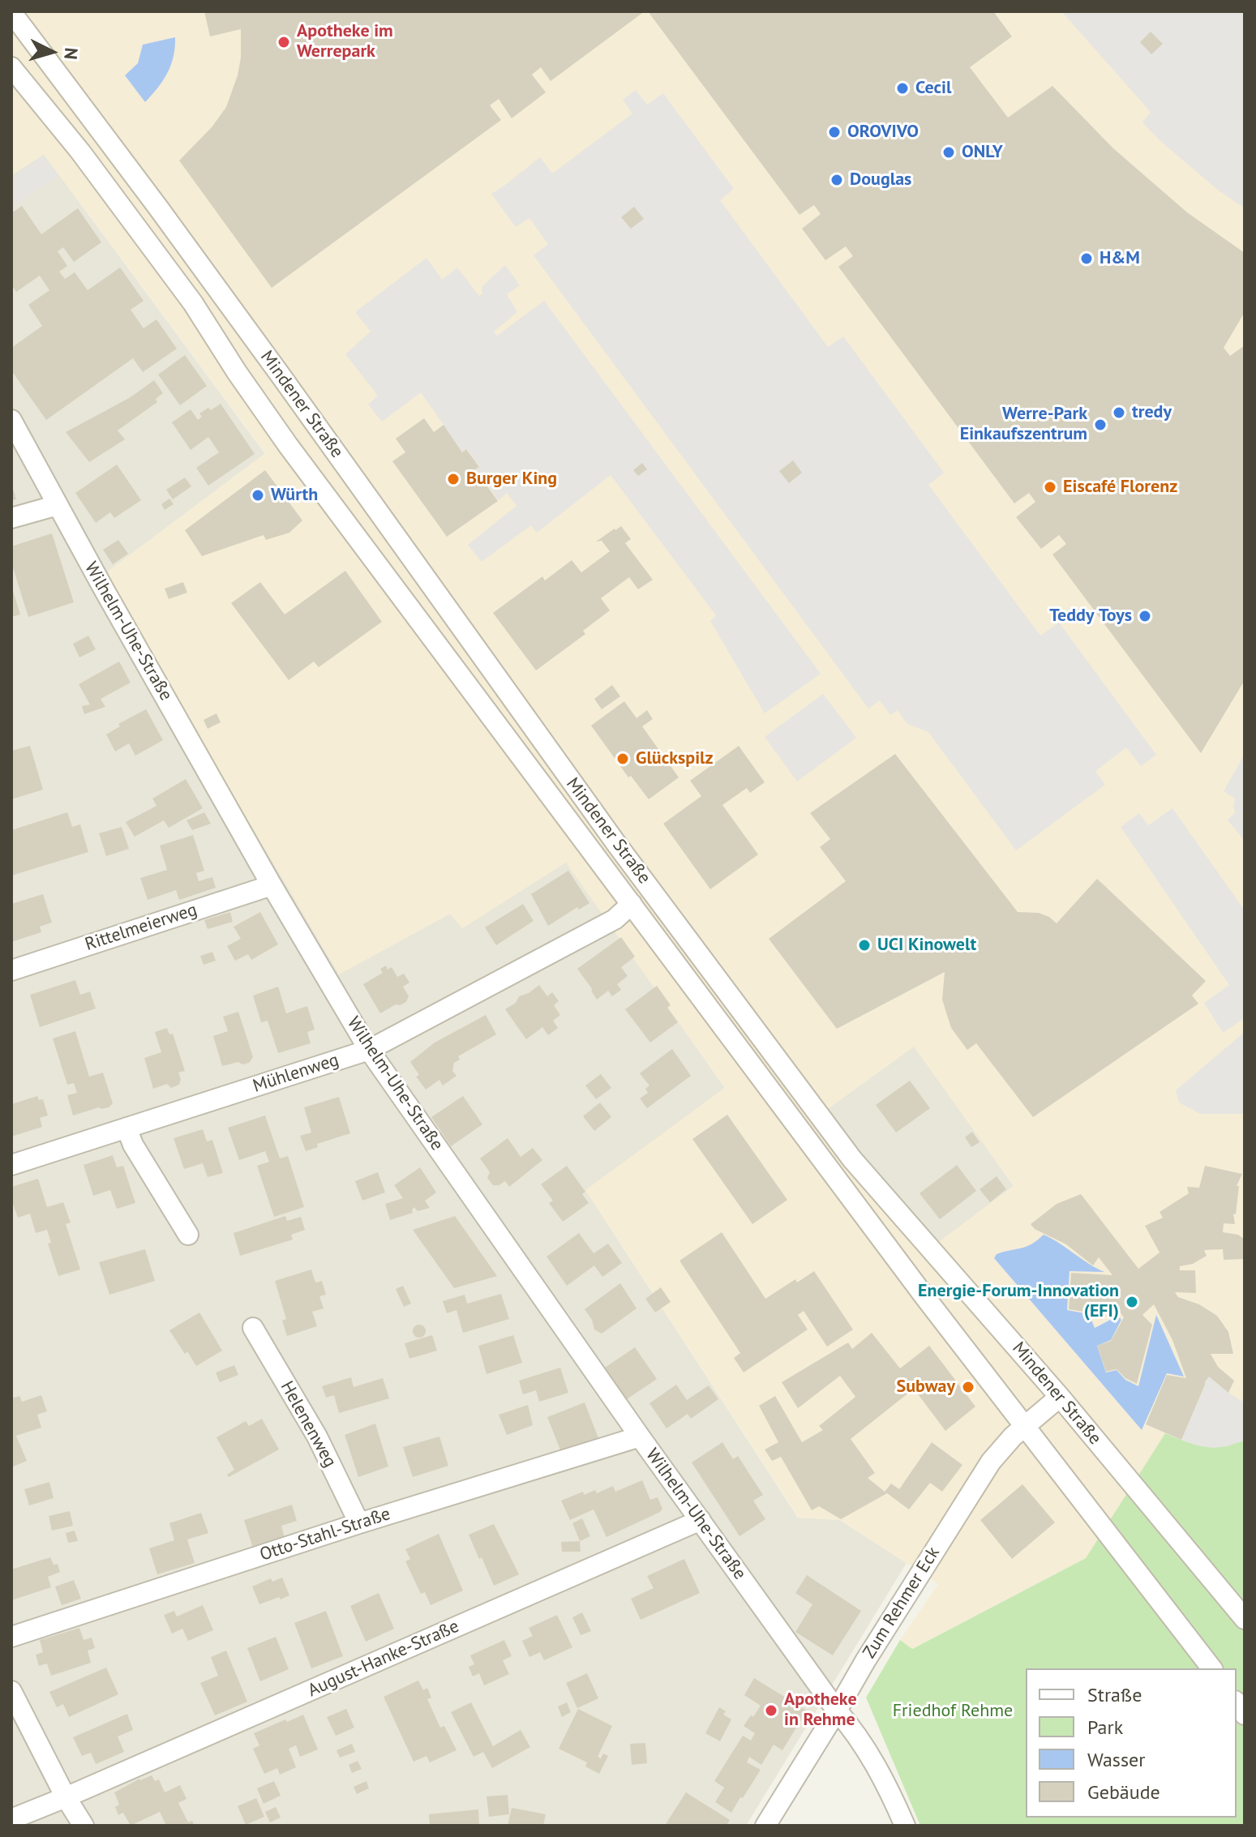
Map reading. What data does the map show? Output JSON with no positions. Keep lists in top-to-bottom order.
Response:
{
  "streets": {
    "street": [
      "Mindener Straße",
      "Wilhelm-Uhe-Straße",
      "Rittelmeierweg",
      "Mühlenweg",
      "Helenenweg",
      "Otto-Stahl-Straße",
      "Zum Rehmer Eck",
      "August-Hanke-Straße"
    ]
  },
  "crossings": [
    ["Mindener Straße", "Mühlenweg"],
    ["Mindener Straße", "Zum Rehmer Eck"],
    ["Wilhelm-Uhe-Straße", "Rittelmeierweg"],
    ["Wilhelm-Uhe-Straße", "Mühlenweg"],
    ["Wilhelm-Uhe-Straße", "Otto-Stahl-Straße"],
    ["Wilhelm-Uhe-Straße", "Zum Rehmer Eck"],
    ["Wilhelm-Uhe-Straße", "August-Hanke-Straße"],
    ["Helenenweg", "Otto-Stahl-Straße"]
  ],
  "parks": ["Friedhof Rehme"],
  "places": [
    "Apotheke im Werrepark",
    "Cecil",
    "OROVIVO",
    "ONLY",
    "Douglas",
    "H&M",
    "tredy",
    "Werre-Park Einkaufszentrum",
    "Burger King",
    "Eiscafé Florenz",
    "Würth",
    "Teddy Toys",
    "Glückspilz",
    "UCI Kinowelt",
    "Energie-Forum-Innovation (EFI)",
    "Subway",
    "Apotheke in Rehme"
  ],
  "legend": [
    "Straße",
    "Park",
    "Wasser",
    "Gebäude"
  ],
  "north": "right"
}
